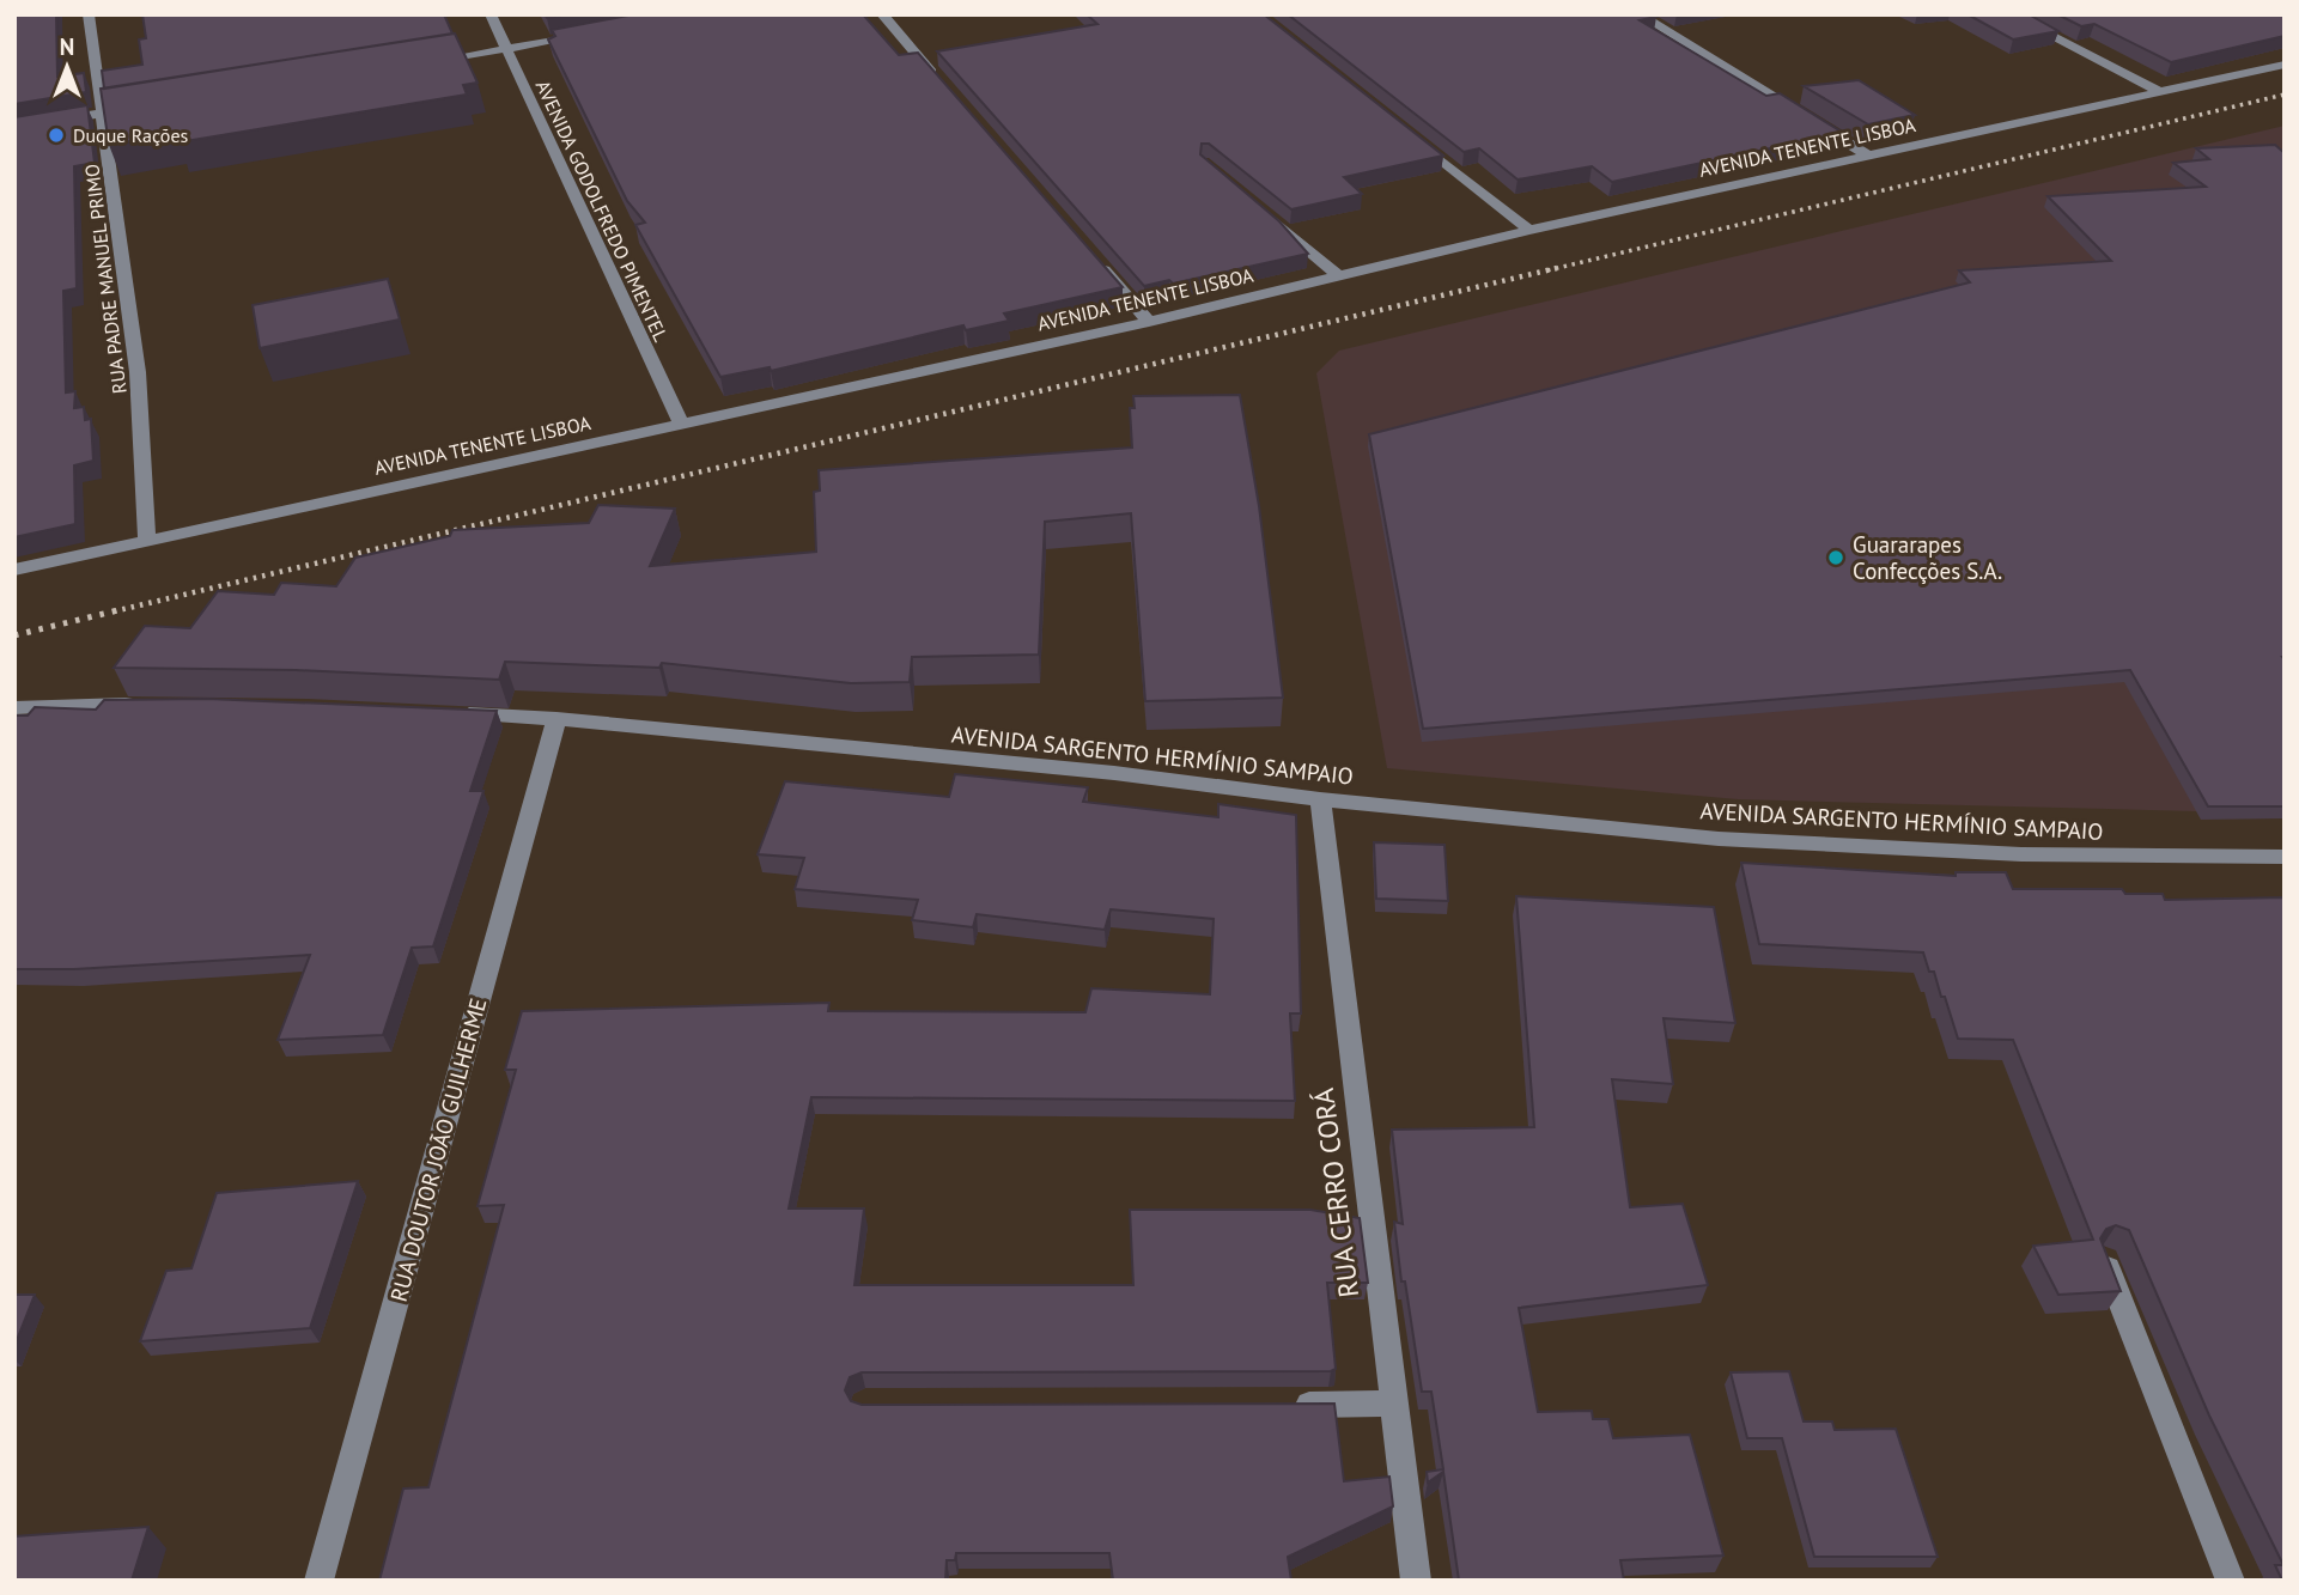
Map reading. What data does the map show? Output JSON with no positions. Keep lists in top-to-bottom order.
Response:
{
  "streets": {
    "street": [
      "AVENIDA TENENTE LISBOA",
      "AVENIDA GODOLFREDO PIMENTEL",
      "RUA PADRE MANUEL PRIMO",
      "AVENIDA SARGENTO HERMÍNIO SAMPAIO",
      "RUA DOUTOR JOÃO GUILHERME",
      "RUA CERRO CORÁ"
    ]
  },
  "crossings": [
    ["AVENIDA TENENTE LISBOA", "AVENIDA GODOLFREDO PIMENTEL"],
    ["AVENIDA TENENTE LISBOA", "RUA PADRE MANUEL PRIMO"],
    ["AVENIDA SARGENTO HERMÍNIO SAMPAIO", "RUA DOUTOR JOÃO GUILHERME"],
    ["AVENIDA SARGENTO HERMÍNIO SAMPAIO", "RUA CERRO CORÁ"]
  ],
  "places": ["Duque Rações", "Guararapes Confecções S.A."],
  "north": "top"
}
